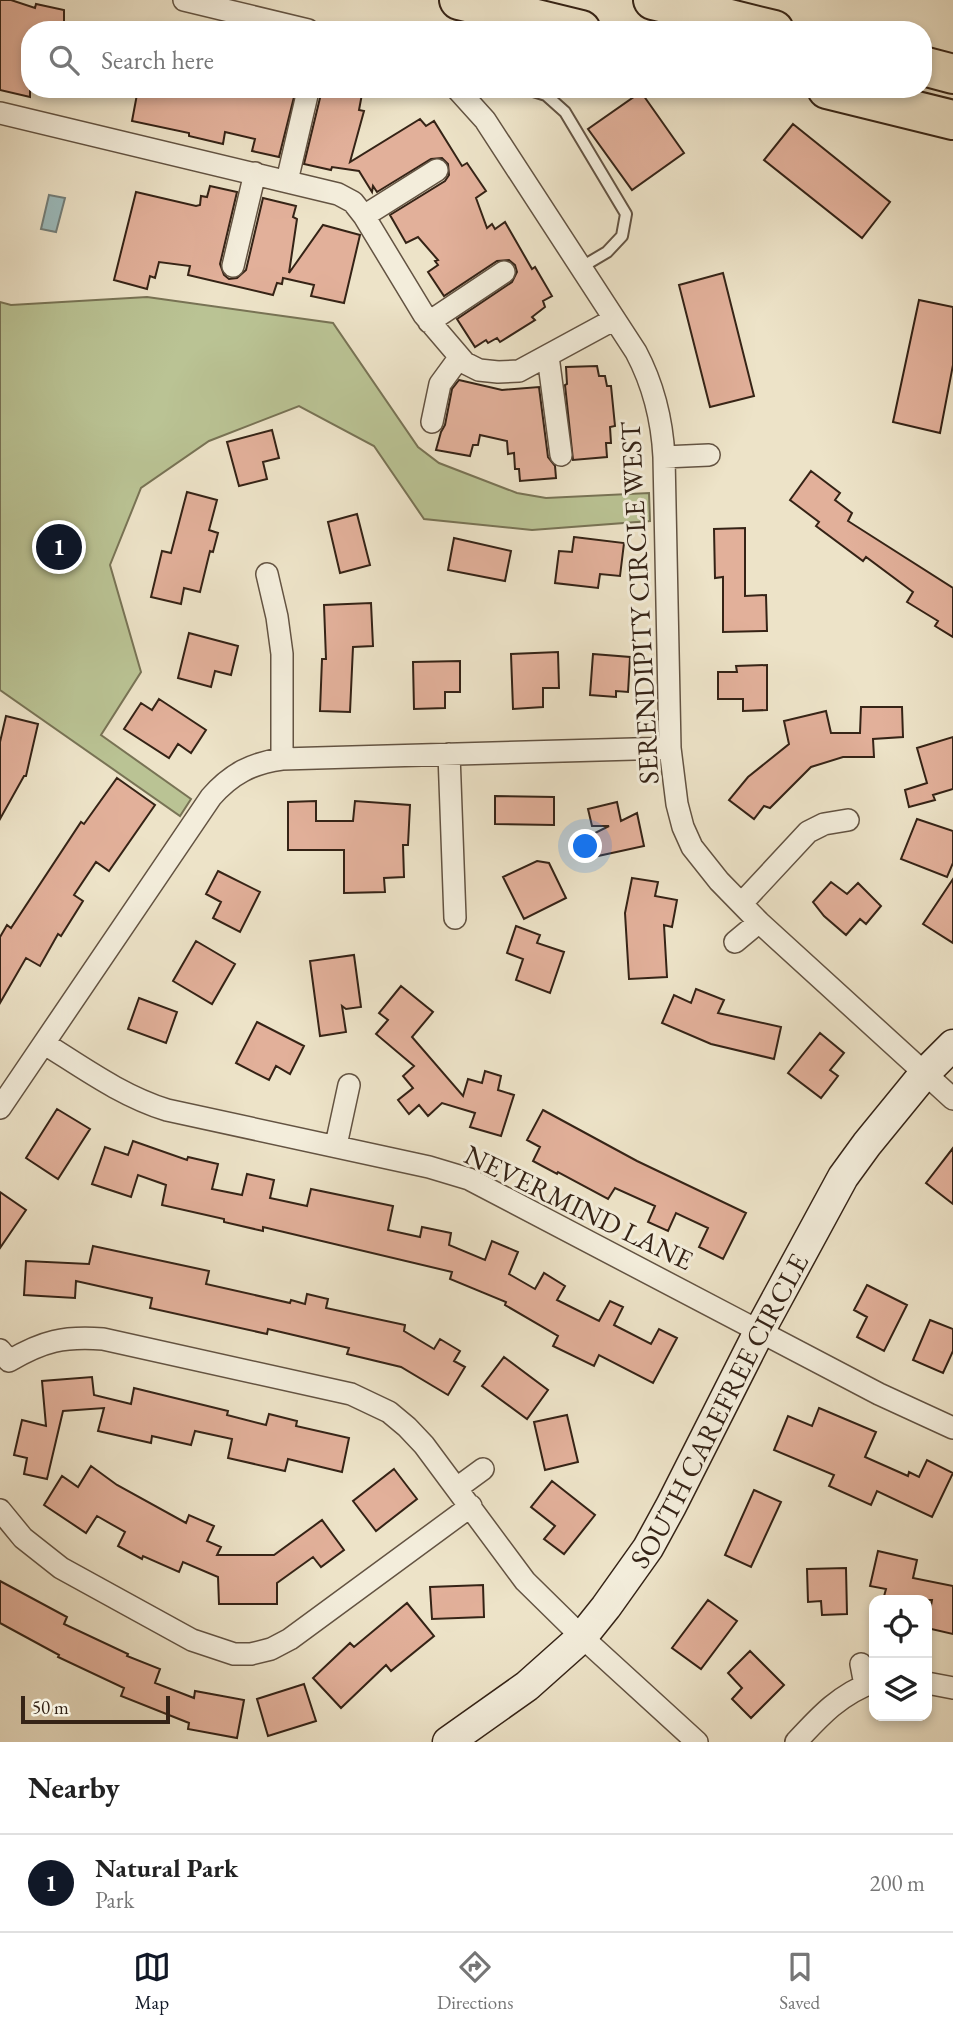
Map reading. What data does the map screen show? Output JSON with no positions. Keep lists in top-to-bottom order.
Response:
{
  "streets": {
    "main road": ["SOUTH CAREFREE CIRCLE"],
    "street": ["SERENDIPITY CIRCLE WEST", "NEVERMIND LANE"]
  },
  "crossings": [
    ["SERENDIPITY CIRCLE WEST", "SOUTH CAREFREE CIRCLE"],
    ["NEVERMIND LANE", "SOUTH CAREFREE CIRCLE"]
  ],
  "scale_bar": "50 m",
  "page": {
    "search": "Search here",
    "pins": "1",
    "scale": "50 m",
    "heading": "Nearby",
    "list": [
      {
        "mark": "1",
        "name": "Natural Park",
        "note": "Park",
        "value": "200 m"
      }
    ],
    "nav": ["Map", "Directions", "Saved"]
  }
}
